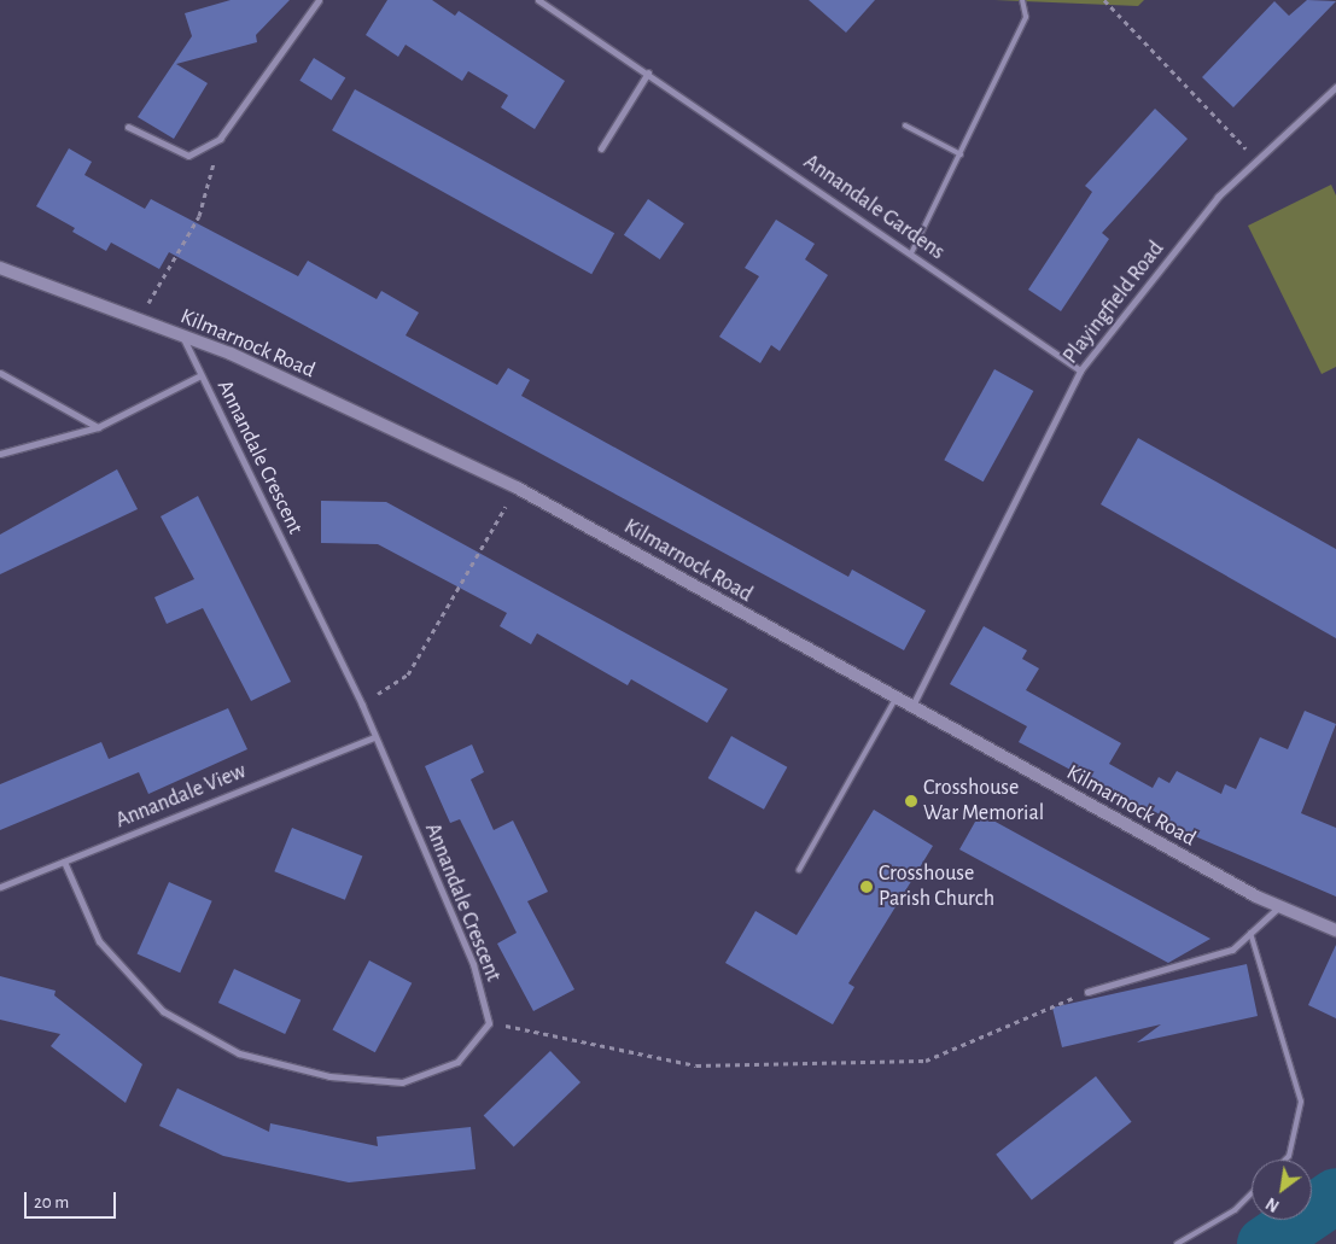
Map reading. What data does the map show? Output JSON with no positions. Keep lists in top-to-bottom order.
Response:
{
  "streets": {
    "main road": ["Kilmarnock Road"],
    "street": [
      "Annandale Gardens",
      "Playingfield Road",
      "Annandale Crescent",
      "Annandale View"
    ]
  },
  "crossings": [
    ["Annandale Gardens", "Playingfield Road"],
    ["Playingfield Road", "Kilmarnock Road"],
    ["Kilmarnock Road", "Annandale Crescent"],
    ["Annandale Crescent", "Annandale View"]
  ],
  "places": ["Crosshouse War Memorial", "Crosshouse Parish Church"],
  "scale_bar": "20 m",
  "north": "bottom left"
}
